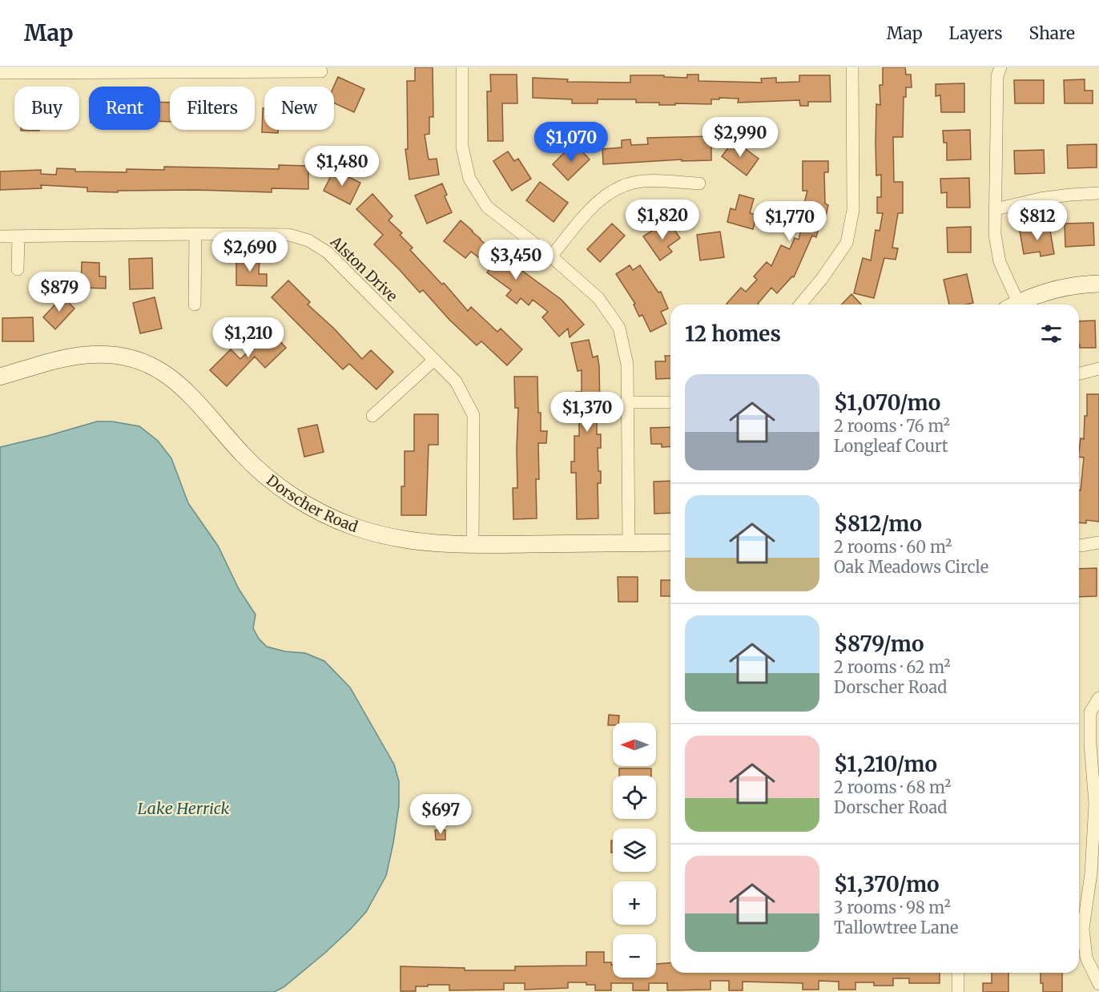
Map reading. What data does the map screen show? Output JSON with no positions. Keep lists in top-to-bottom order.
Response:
{
  "streets": {
    "street": ["Alston Drive", "Dorscher Road"]
  },
  "crossings": [
    ["Alston Drive", "Dorscher Road"]
  ],
  "water": ["Lake Herrick"],
  "north": "left",
  "page": {
    "header": "Map",
    "nav": ["Map", "Layers", "Share"],
    "chip": [
      "Buy",
      "Rent",
      "Filters",
      "New"
    ],
    "price": [
      "$2,990",
      "$1,070",
      "$1,480",
      "$1,820",
      "$812",
      "$1,770",
      "$2,690",
      "$3,450",
      "$879",
      "$1,210",
      "$1,370",
      "$697"
    ],
    "heading": "12 homes",
    "list": [
      {
        "name": "$1,070/mo",
        "note": "2 rooms · 76 m² · Longleaf Court"
      },
      {
        "name": "$812/mo",
        "note": "2 rooms · 60 m² · Oak Meadows Circle"
      },
      {
        "name": "$879/mo",
        "note": "2 rooms · 62 m² · Dorscher Road"
      },
      {
        "name": "$1,210/mo",
        "note": "2 rooms · 68 m² · Dorscher Road"
      },
      {
        "name": "$1,370/mo",
        "note": "3 rooms · 98 m² · Tallowtree Lane"
      }
    ],
    "map_buttons": ["+", "−"]
  }
}
